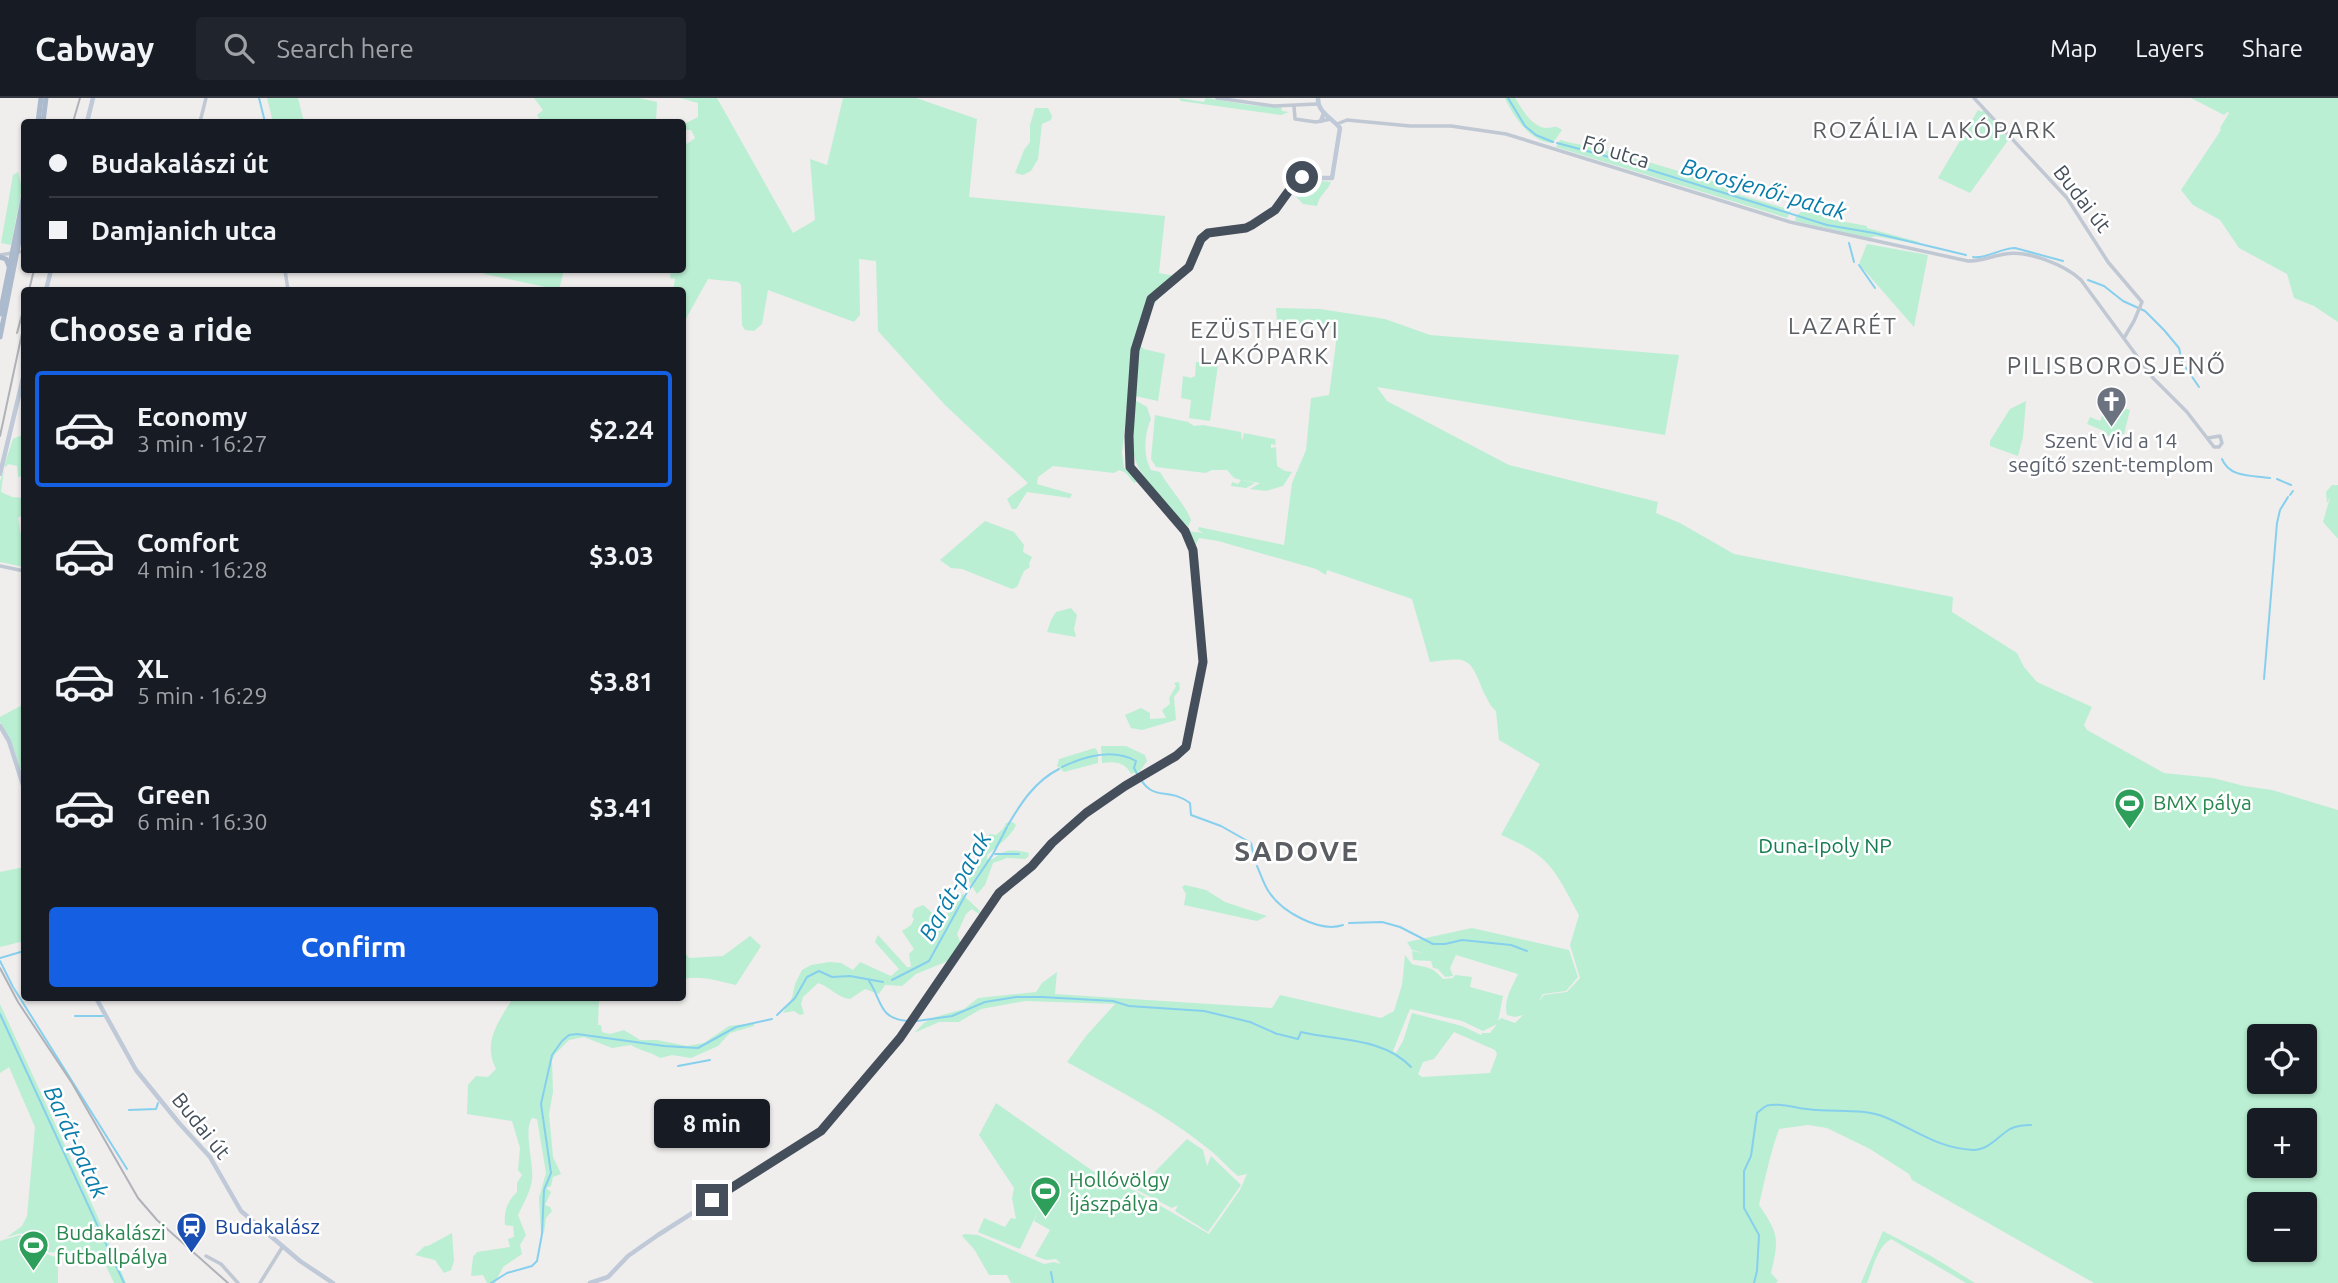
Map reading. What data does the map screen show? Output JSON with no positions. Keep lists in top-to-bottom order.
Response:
{
  "streets": {
    "main road": ["Budai út"],
    "street": ["Fő utca"]
  },
  "crossings": [
    ["Fő utca", "Budai út"]
  ],
  "districts": [
    "ROZÁLIA LAKÓPARK",
    "LAZARÉT",
    "EZÜSTHEGYI LAKÓPARK",
    "PILISBOROSJENŐ",
    "SADOVE"
  ],
  "water": ["Borosjenői-patak", "Barát-patak"],
  "parks": ["Duna-Ipoly NP"],
  "places": {
    "church": ["Szent Vid a 14 segítő szent-templom"],
    "sports": ["BMX pálya", "Hollóvölgy Íjászpálya", "Budakalászi futballpálya"],
    "station": ["Budakalász"]
  },
  "page": {
    "header": "Cabway",
    "search": "Search here",
    "nav": ["Map", "Layers", "Share"],
    "banner": ["Budakalászi út", "Damjanich utca"],
    "heading": "Choose a ride",
    "list": [
      {
        "name": "Economy",
        "note": "3 min · 16:27",
        "value": "$2.24"
      },
      {
        "name": "Comfort",
        "note": "4 min · 16:28",
        "value": "$3.03"
      },
      {
        "name": "XL",
        "note": "5 min · 16:29",
        "value": "$3.81"
      },
      {
        "name": "Green",
        "note": "6 min · 16:30",
        "value": "$3.41"
      }
    ],
    "buttons": "Confirm",
    "map_buttons": ["+", "−"],
    "bubble": "8 min"
  }
}
